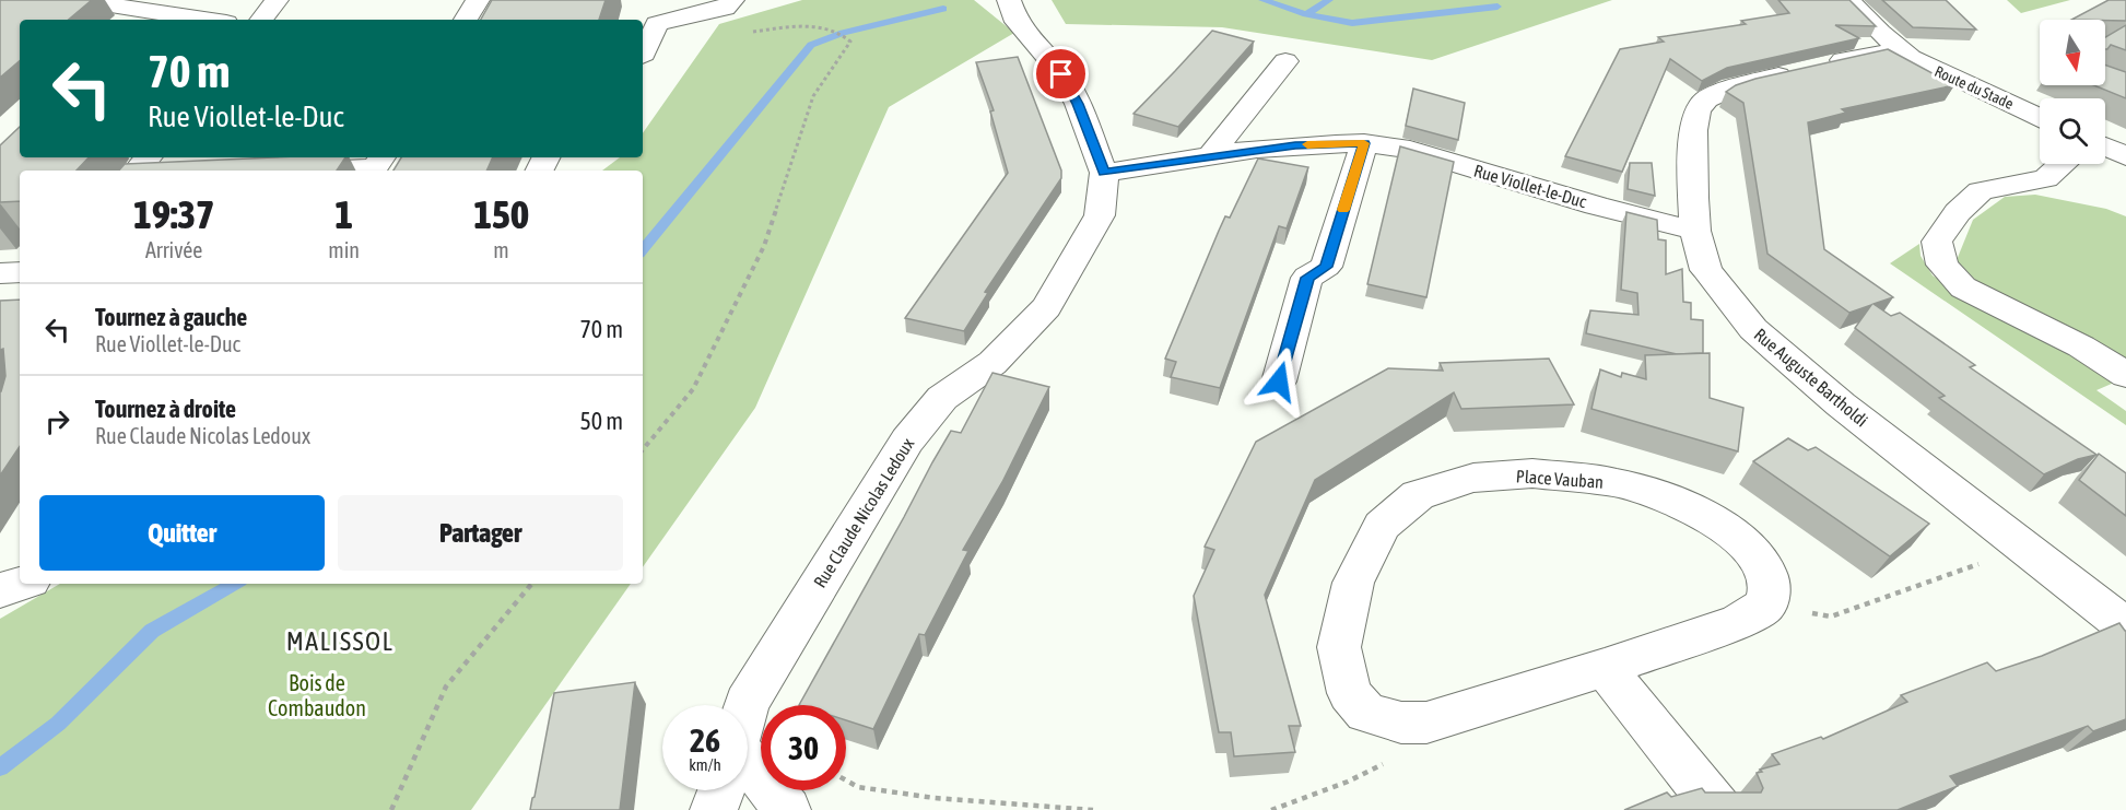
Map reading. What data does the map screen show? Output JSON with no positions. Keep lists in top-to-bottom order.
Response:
{
  "streets": {
    "street": [
      "Route du Stade",
      "Rue Viollet-le-Duc",
      "Rue Auguste Bartholdi",
      "Place Vauban",
      "Rue Claude Nicolas Ledoux"
    ]
  },
  "crossings": [
    ["Route du Stade", "Rue Auguste Bartholdi"],
    ["Rue Viollet-le-Duc", "Rue Auguste Bartholdi"],
    ["Rue Viollet-le-Duc", "Rue Claude Nicolas Ledoux"]
  ],
  "districts": ["MALISSOL"],
  "parks": ["Bois de Combaudon"],
  "north": "bottom",
  "page": {
    "turn": ["70 m", "Rue Viollet-le-Duc"],
    "eta": [
      "19:37",
      "Arrivée",
      "1",
      "min",
      "150",
      "m"
    ],
    "list": [
      {
        "name": "Tournez à gauche",
        "note": "Rue Viollet-le-Duc",
        "value": "70 m"
      },
      {
        "name": "Tournez à droite",
        "note": "Rue Claude Nicolas Ledoux",
        "value": "50 m"
      }
    ],
    "buttons": ["Quitter", "Partager"],
    "speed": "26 km/h",
    "limit": "30"
  }
}
